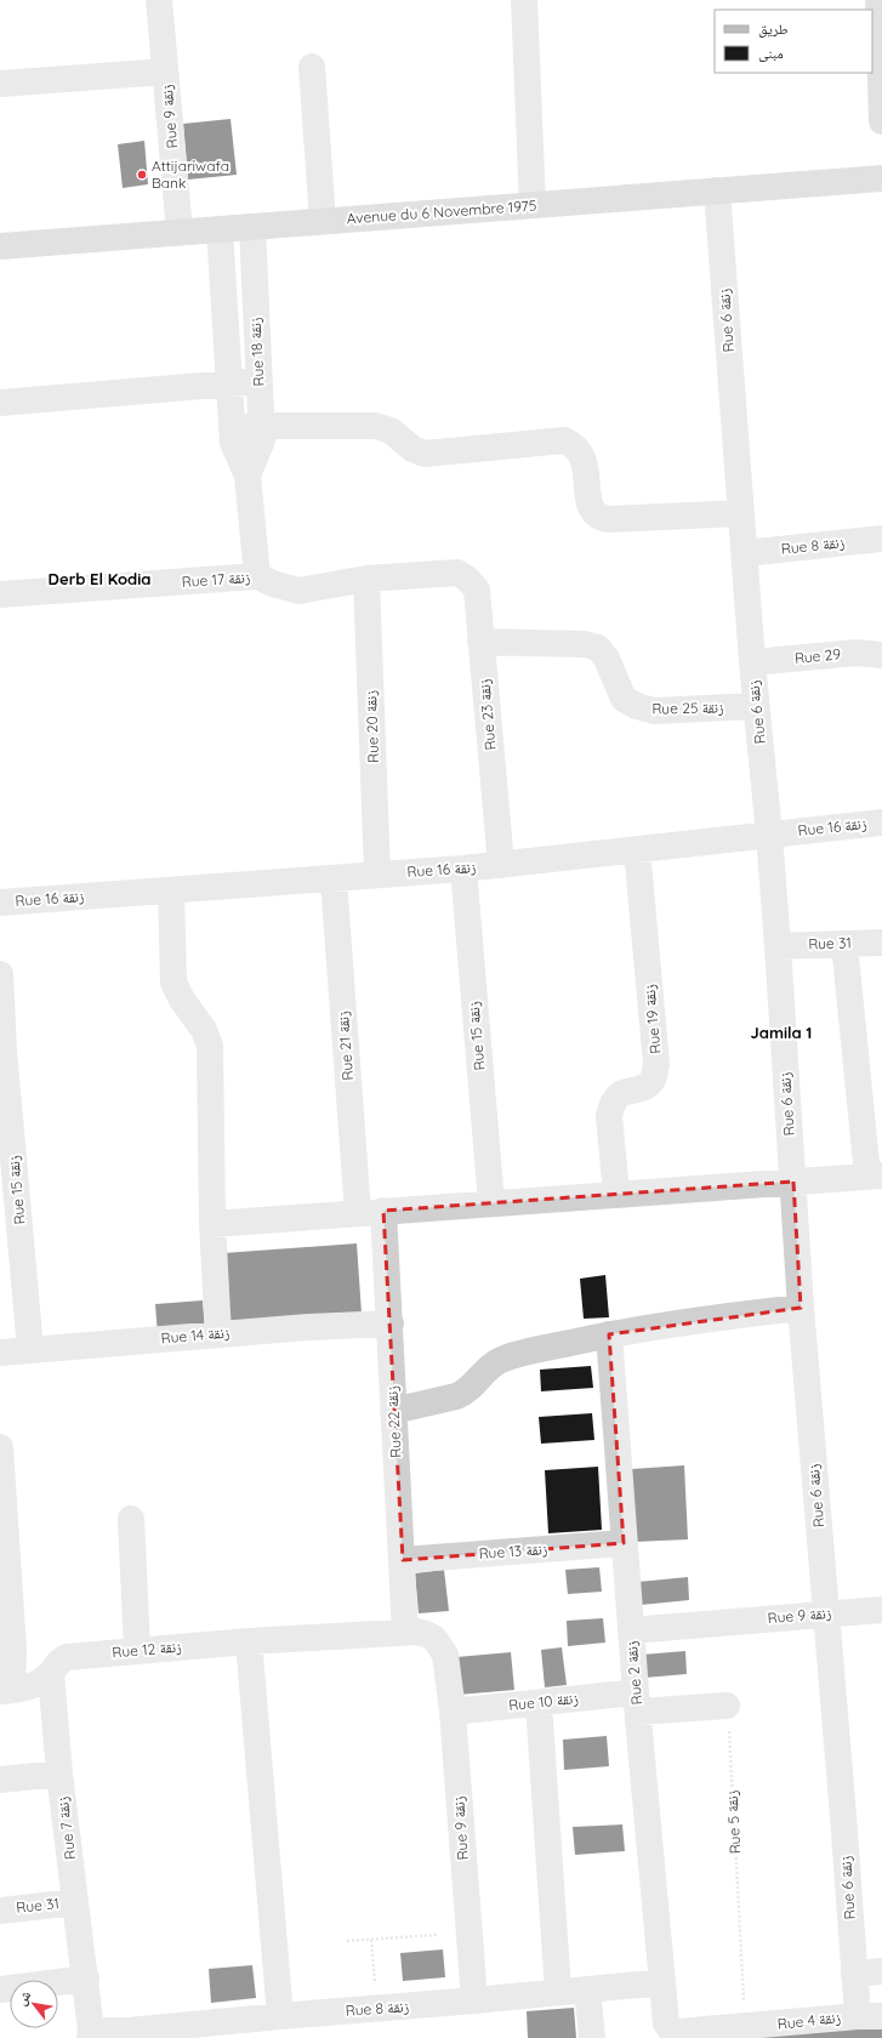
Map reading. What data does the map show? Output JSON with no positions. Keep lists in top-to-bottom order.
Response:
{
  "streets": {
    "street": [
      "Rue 9 زنقة",
      "Avenue du 6 Novembre 1975",
      "Rue 6 زنقة",
      "Rue 18 زنقة",
      "Rue 8 زنقة",
      "Rue 17 زنقة",
      "Rue 29",
      "Rue 25 زنقة",
      "Rue 23 زنقة",
      "Rue 20 زنقة",
      "Rue 16 زنقة",
      "Rue 31",
      "Rue 19 زنقة",
      "Rue 15 زنقة",
      "Rue 21 زنقة",
      "Rue 14 زنقة",
      "Rue 22 زنقة",
      "Rue 13 زنقة",
      "Rue 12 زنقة",
      "Rue 2 زنقة",
      "Rue 10 زنقة",
      "Rue 7 زنقة",
      "Rue 4 زنقة"
    ],
    "path": ["Rue 5 زنقة"]
  },
  "crossings": [
    ["Rue 9 زنقة", "Avenue du 6 Novembre 1975"],
    ["Rue 9 زنقة", "Rue 6 زنقة"],
    ["Rue 9 زنقة", "Rue 8 زنقة"],
    ["Rue 9 زنقة", "Rue 22 زنقة"],
    ["Rue 9 زنقة", "Rue 2 زنقة"],
    ["Rue 9 زنقة", "Rue 10 زنقة"],
    ["Avenue du 6 Novembre 1975", "Rue 6 زنقة"],
    ["Avenue du 6 Novembre 1975", "Rue 18 زنقة"],
    ["Rue 6 زنقة", "Rue 8 زنقة"],
    ["Rue 6 زنقة", "Rue 29"],
    ["Rue 6 زنقة", "Rue 25 زنقة"],
    ["Rue 6 زنقة", "Rue 16 زنقة"],
    ["Rue 6 زنقة", "Rue 31"],
    ["Rue 6 زنقة", "Rue 4 زنقة"],
    ["Rue 18 زنقة", "Rue 17 زنقة"],
    ["Rue 8 زنقة", "Rue 2 زنقة"],
    ["Rue 8 زنقة", "Rue 7 زنقة"],
    ["Rue 17 زنقة", "Rue 23 زنقة"],
    ["Rue 17 زنقة", "Rue 20 زنقة"],
    ["Rue 25 زنقة", "Rue 23 زنقة"],
    ["Rue 23 زنقة", "Rue 16 زنقة"],
    ["Rue 20 زنقة", "Rue 16 زنقة"],
    ["Rue 16 زنقة", "Rue 19 زنقة"],
    ["Rue 16 زنقة", "Rue 15 زنقة"],
    ["Rue 16 زنقة", "Rue 21 زنقة"],
    ["Rue 31", "Rue 7 زنقة"],
    ["Rue 15 زنقة", "Rue 14 زنقة"],
    ["Rue 21 زنقة", "Rue 22 زنقة"],
    ["Rue 14 زنقة", "Rue 22 زنقة"],
    ["Rue 22 زنقة", "Rue 13 زنقة"],
    ["Rue 13 زنقة", "Rue 2 زنقة"],
    ["Rue 12 زنقة", "Rue 7 زنقة"],
    ["Rue 2 زنقة", "Rue 10 زنقة"],
    ["Rue 2 زنقة", "Rue 4 زنقة"],
    ["Rue 5 زنقة", "Rue 4 زنقة"]
  ],
  "districts": ["Derb El Kodia", "Jamila 1"],
  "places": ["Attijariwafa Bank"],
  "legend": ["طريق", "مبنى"],
  "north": "top left"
}
